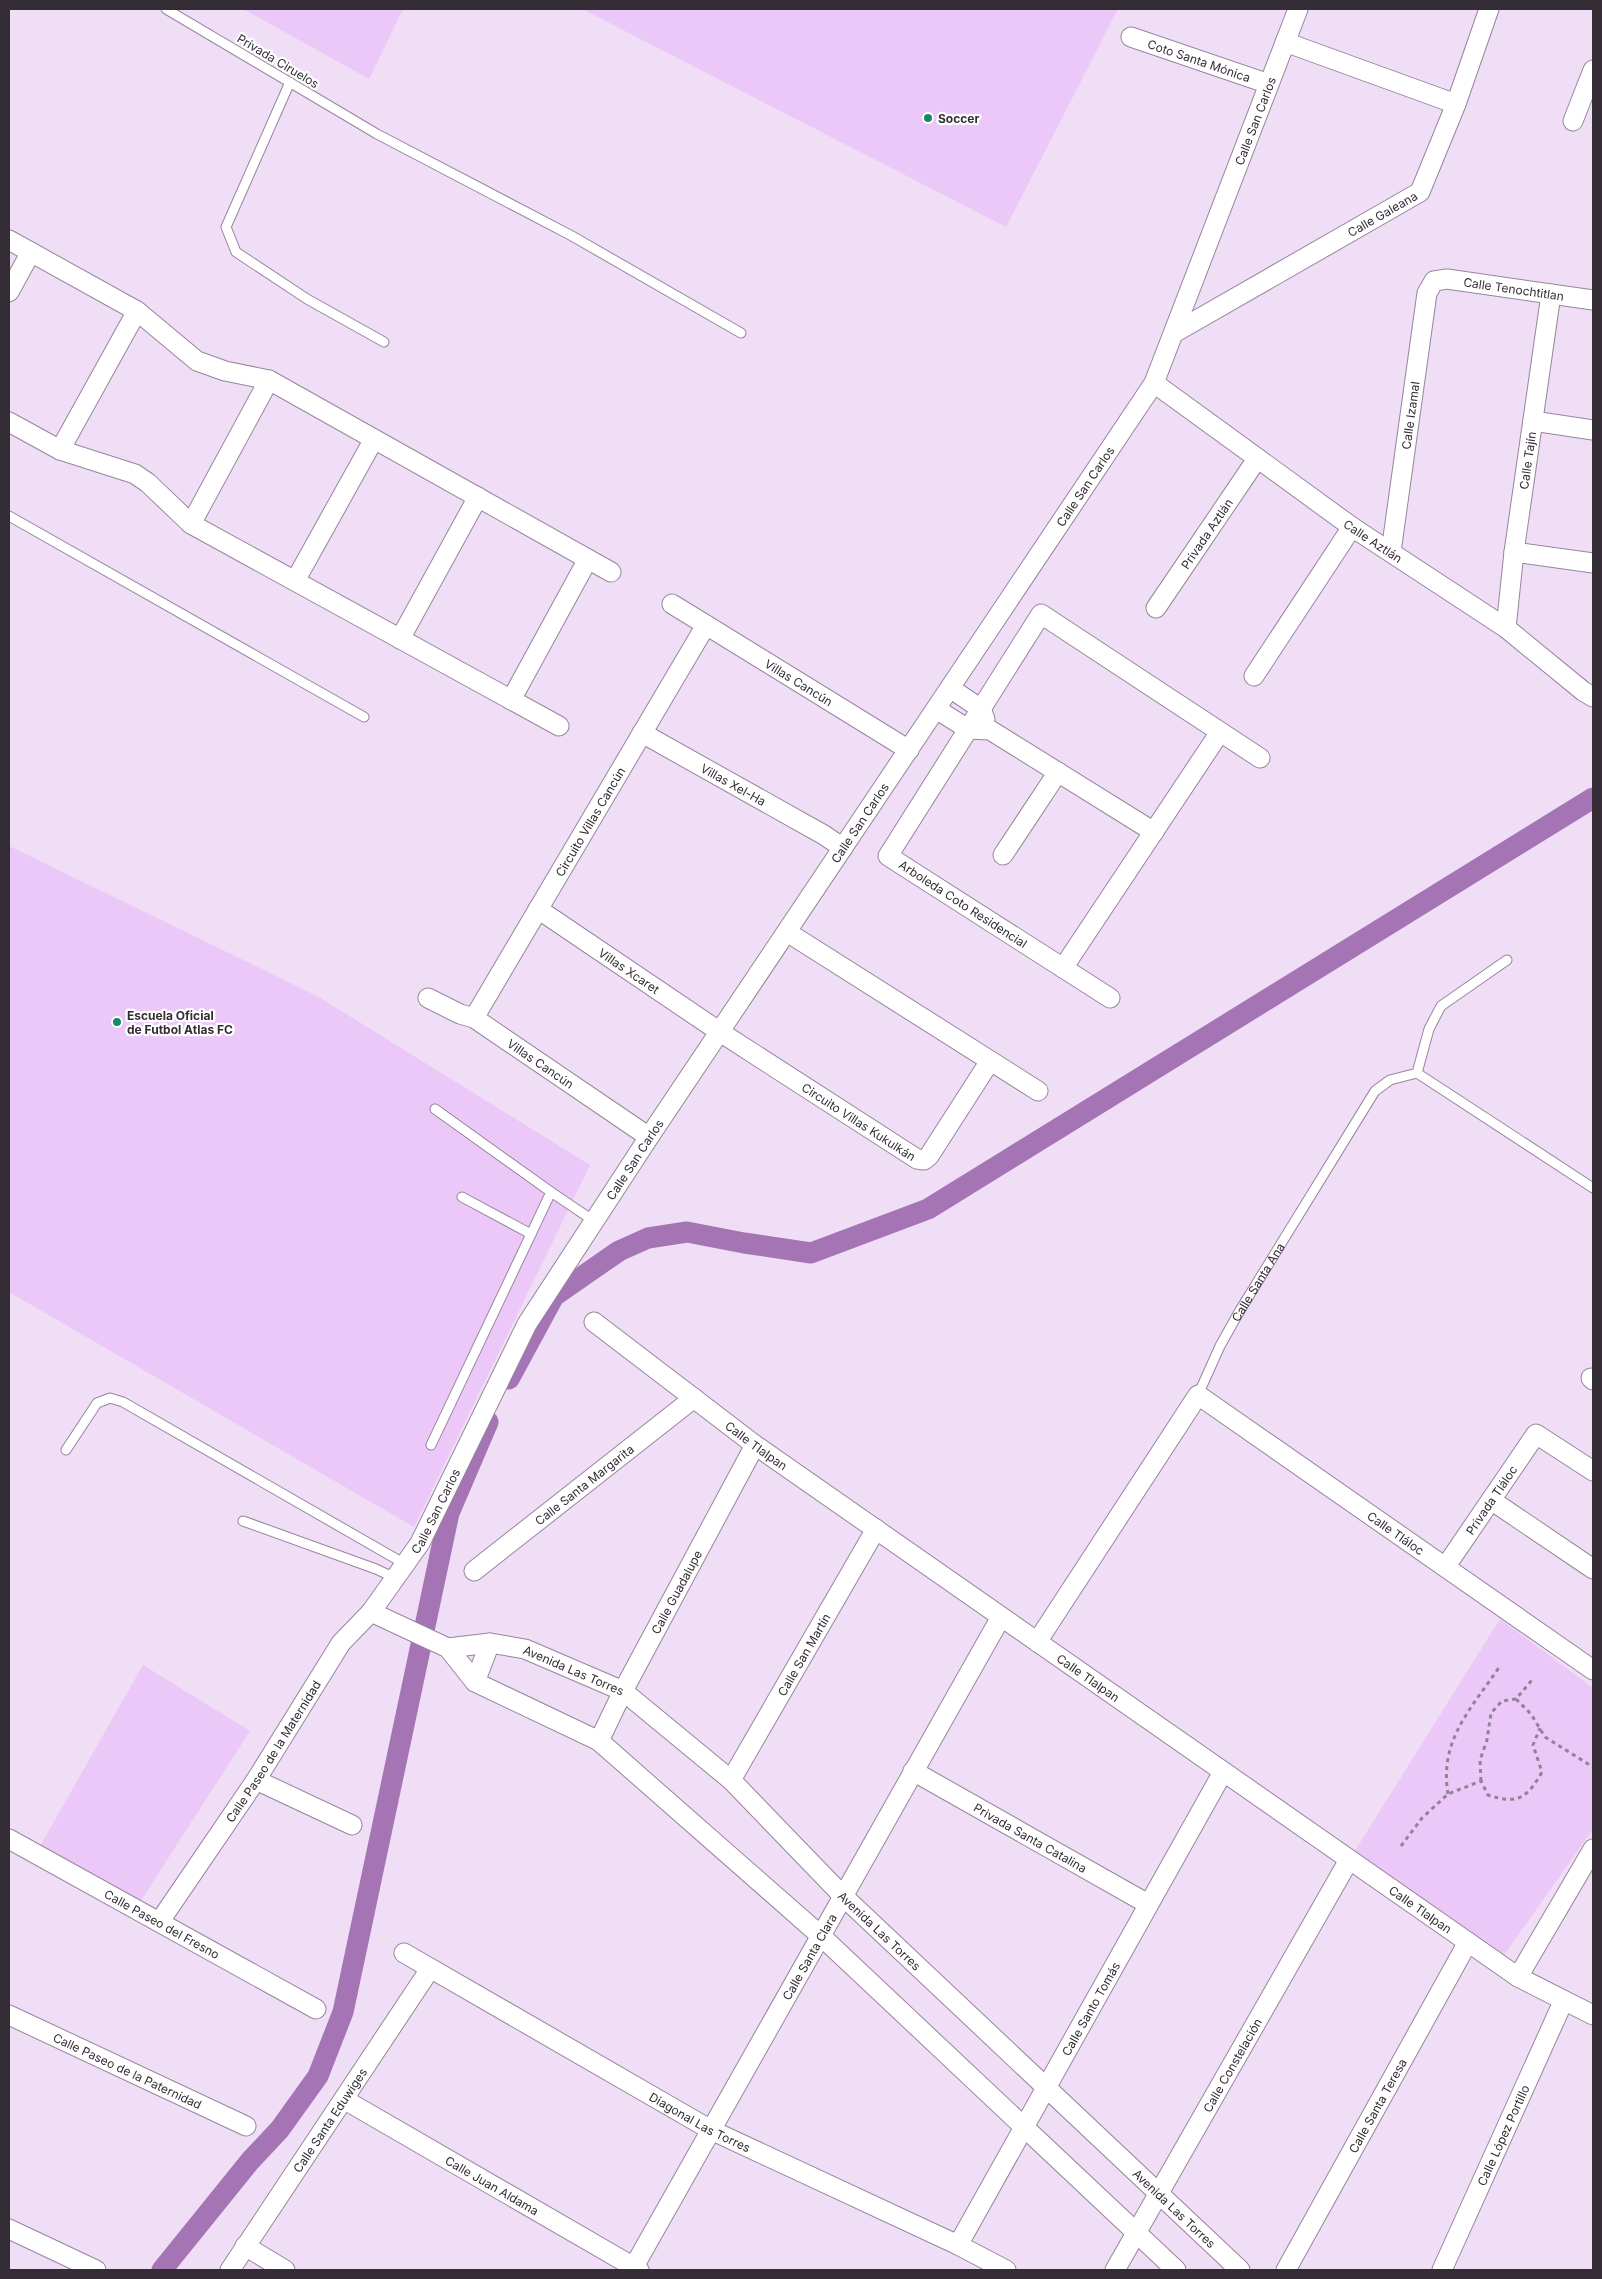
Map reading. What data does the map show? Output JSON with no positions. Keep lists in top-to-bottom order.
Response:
{
  "streets": {
    "street": [
      "Coto Santa Mónica",
      "Calle San Carlos",
      "Calle Galeana",
      "Calle Tenochtitlan",
      "Calle Izamal",
      "Calle Tajín",
      "Privada Aztlán",
      "Calle Aztlán",
      "Villas Cancún",
      "Villas Xel-Ha",
      "Circuito Villas Cancún",
      "Arboleda Coto Residencial",
      "Villas Xcaret",
      "Circuito Villas Kukulkán",
      "Calle Santa Ana",
      "Calle Tlalpan",
      "Calle Santa Margarita",
      "Privada Tláloc",
      "Calle Tláloc",
      "Calle Guadalupe",
      "Calle San Martín",
      "Avenida Las Torres",
      "Calle Paseo de la Maternidad",
      "Privada Santa Catalina",
      "Calle Paseo del Fresno",
      "Calle Santa Clara",
      "Calle Santo Tomás",
      "Calle Constelación",
      "Calle Paseo de la Paternidad",
      "Calle Santa Teresa",
      "Calle Santa Eduwiges",
      "Diagonal Las Torres",
      "Calle López Portillo",
      "Calle Juan Aldama"
    ],
    "lane": ["Privada Ciruelos"]
  },
  "crossings": [
    ["Coto Santa Mónica", "Calle San Carlos"],
    ["Calle San Carlos", "Calle Galeana"],
    ["Calle San Carlos", "Calle Aztlán"],
    ["Calle San Carlos", "Villas Cancún"],
    ["Calle San Carlos", "Villas Xel-Ha"],
    ["Calle San Carlos", "Villas Xcaret"],
    ["Calle San Carlos", "Circuito Villas Kukulkán"],
    ["Calle San Carlos", "Calle Paseo de la Maternidad"],
    ["Calle Tenochtitlan", "Calle Izamal"],
    ["Calle Tenochtitlan", "Calle Tajín"],
    ["Calle Izamal", "Calle Aztlán"],
    ["Calle Tajín", "Calle Aztlán"],
    ["Privada Aztlán", "Calle Aztlán"],
    ["Villas Cancún", "Circuito Villas Cancún"],
    ["Villas Xel-Ha", "Circuito Villas Cancún"],
    ["Circuito Villas Cancún", "Villas Xcaret"],
    ["Villas Xcaret", "Circuito Villas Kukulkán"],
    ["Calle Santa Ana", "Calle Tlalpan"],
    ["Calle Santa Ana", "Calle Tláloc"],
    ["Calle Tlalpan", "Calle Santa Margarita"],
    ["Calle Tlalpan", "Calle Guadalupe"],
    ["Calle Tlalpan", "Calle San Martín"],
    ["Calle Tlalpan", "Calle Santa Clara"],
    ["Calle Tlalpan", "Calle Santo Tomás"],
    ["Calle Tlalpan", "Calle Constelación"],
    ["Calle Tlalpan", "Calle Santa Teresa"],
    ["Calle Tlalpan", "Calle López Portillo"],
    ["Privada Tláloc", "Calle Tláloc"],
    ["Calle Guadalupe", "Avenida Las Torres"],
    ["Calle San Martín", "Avenida Las Torres"],
    ["Avenida Las Torres", "Calle Santa Clara"],
    ["Avenida Las Torres", "Calle Santo Tomás"],
    ["Avenida Las Torres", "Calle Constelación"],
    ["Calle Paseo de la Maternidad", "Calle Paseo del Fresno"],
    ["Privada Santa Catalina", "Calle Santa Clara"],
    ["Privada Santa Catalina", "Calle Santo Tomás"],
    ["Calle Santa Clara", "Diagonal Las Torres"],
    ["Calle Santa Clara", "Calle Juan Aldama"],
    ["Calle Santo Tomás", "Diagonal Las Torres"],
    ["Calle Santa Eduwiges", "Diagonal Las Torres"],
    ["Calle Santa Eduwiges", "Calle Juan Aldama"]
  ],
  "places": ["Soccer", "Escuela Oficial de Futbol Atlas FC"]
}
